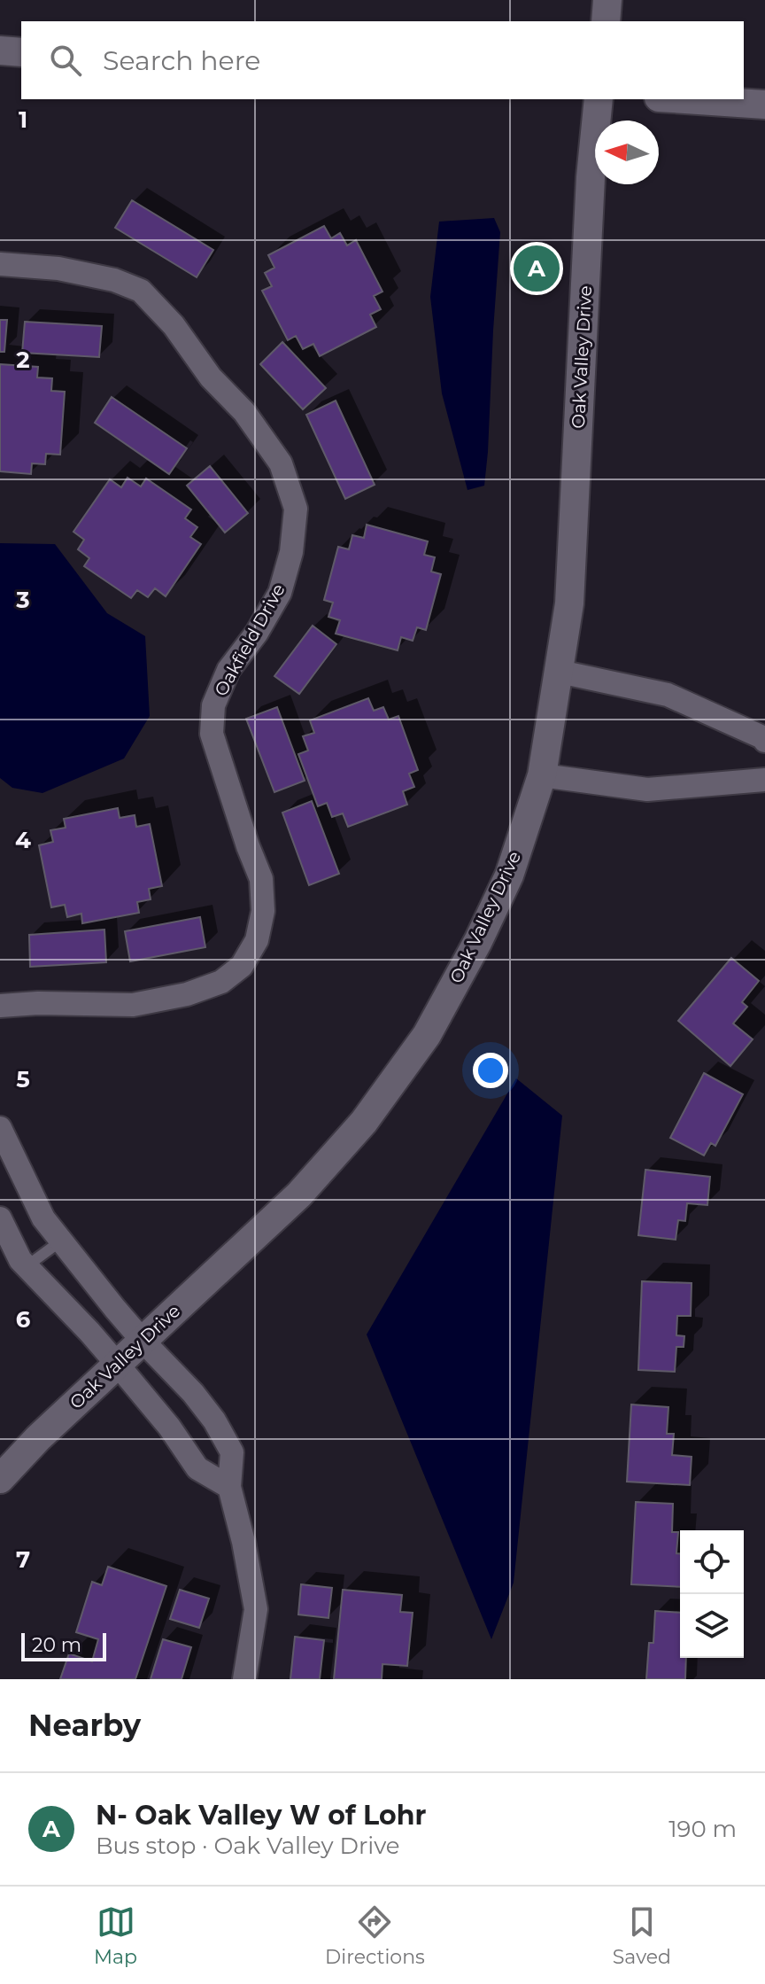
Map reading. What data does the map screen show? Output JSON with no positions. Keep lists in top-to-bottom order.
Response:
{
  "streets": {
    "street": ["Oak Valley Drive", "Oakfield Drive"]
  },
  "scale_bar": "20 m",
  "north": "left",
  "page": {
    "search": "Search here",
    "pins": "A",
    "scale": "20 m",
    "heading": "Nearby",
    "list": [
      {
        "mark": "A",
        "name": "N- Oak Valley W of Lohr",
        "note": "Bus stop · Oak Valley Drive",
        "value": "190 m"
      }
    ],
    "nav": ["Map", "Directions", "Saved"]
  },
  "grid": {
    "rows": [
      "1",
      "2",
      "3",
      "4",
      "5",
      "6",
      "7"
    ]
  }
}
